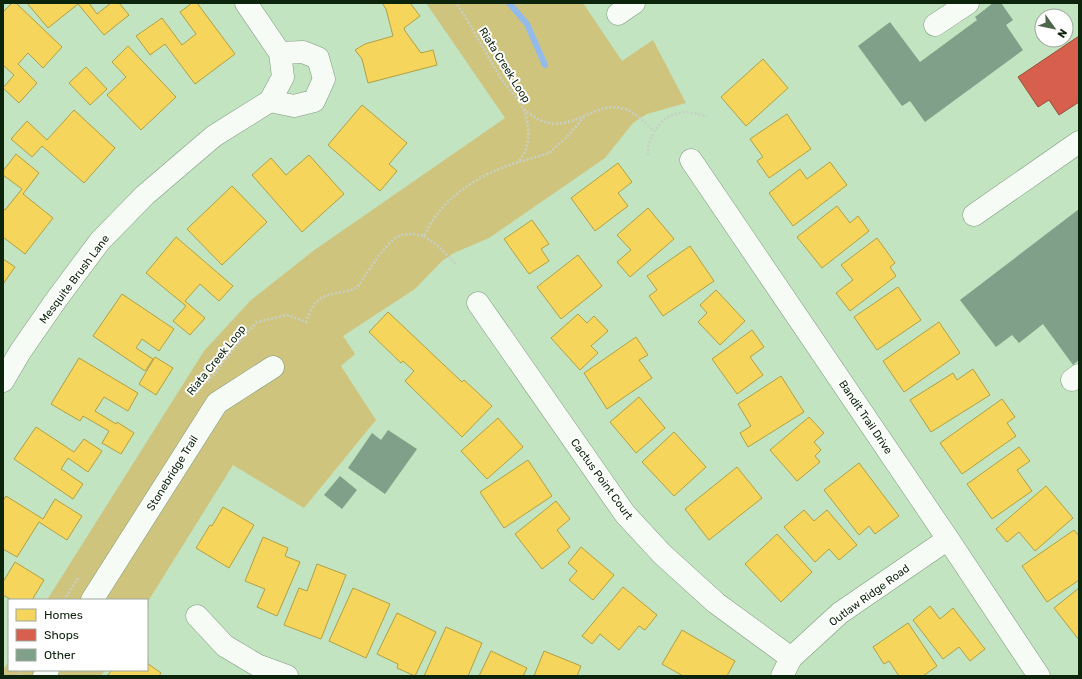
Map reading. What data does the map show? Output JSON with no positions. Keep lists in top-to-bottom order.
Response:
{
  "streets": {
    "street": [
      "Mesquite Brush Lane",
      "Bandit Trail Drive",
      "Stonebridge Trail",
      "Cactus Point Court",
      "Outlaw Ridge Road"
    ],
    "path": ["Riata Creek Loop"]
  },
  "crossings": [
    ["Bandit Trail Drive", "Outlaw Ridge Road"],
    ["Cactus Point Court", "Outlaw Ridge Road"]
  ],
  "legend": ["Homes", "Shops", "Other"],
  "north": "bottom right"
}
